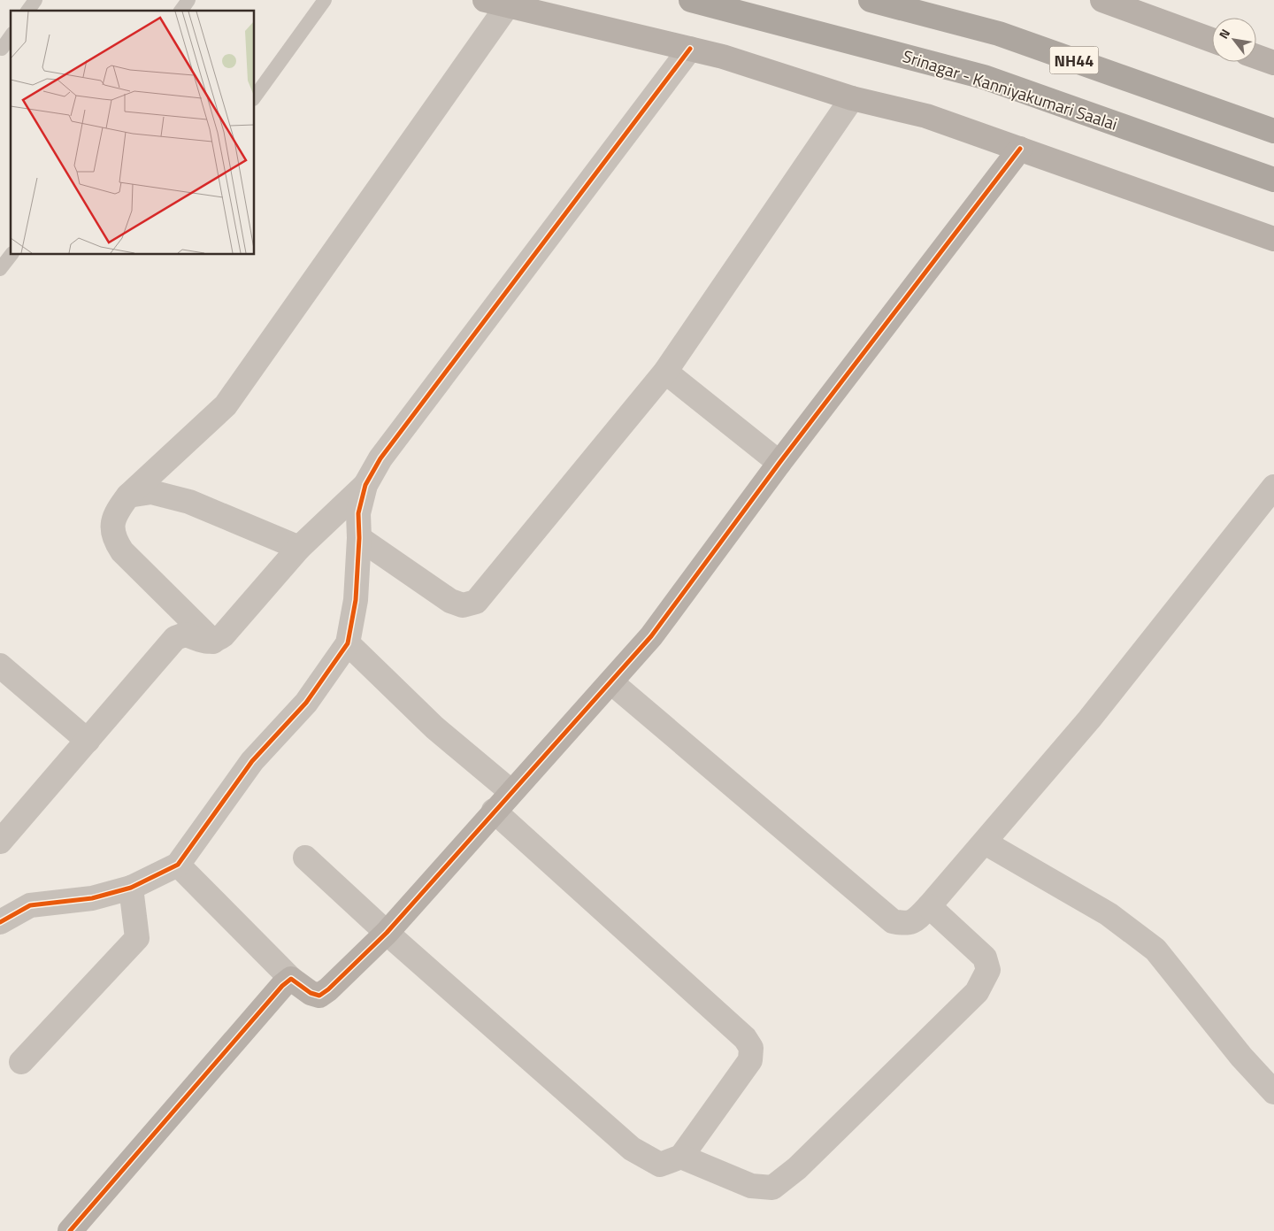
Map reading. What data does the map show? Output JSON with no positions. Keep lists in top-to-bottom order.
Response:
{
  "streets": {
    "highway": ["NH44", "Srinagar - Kanniyakumari Saalai"]
  },
  "north": "top left"
}
